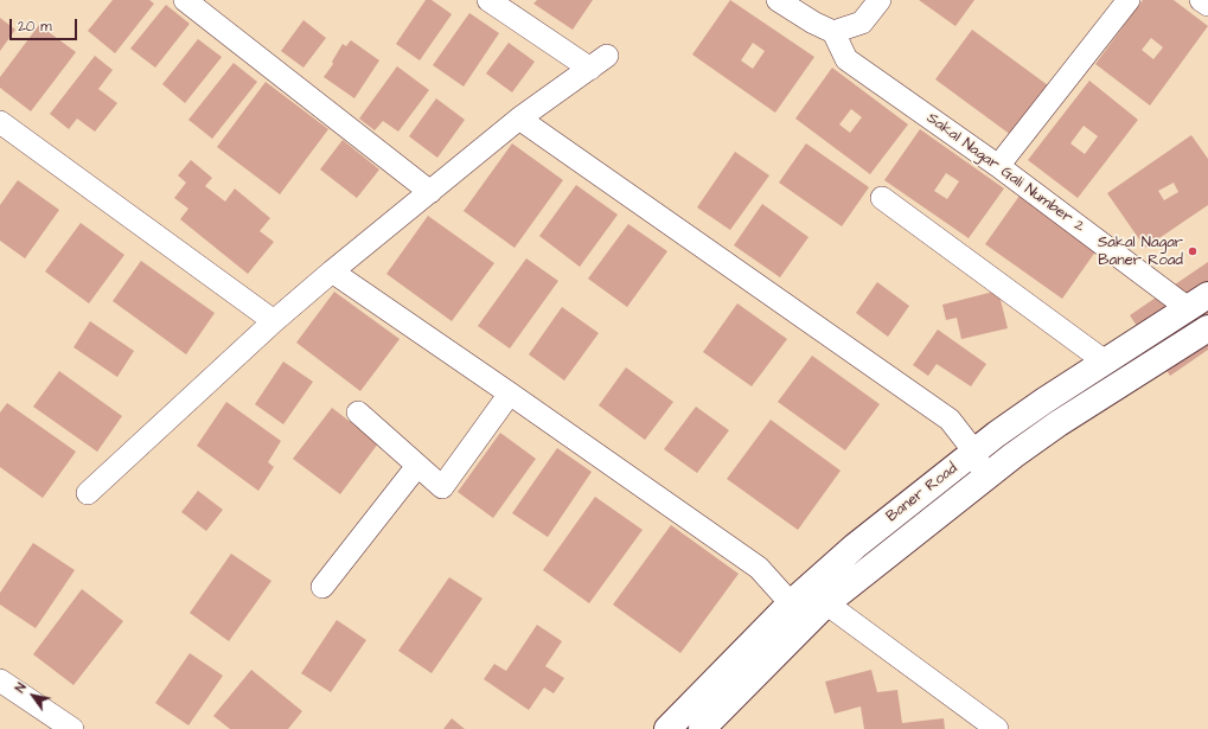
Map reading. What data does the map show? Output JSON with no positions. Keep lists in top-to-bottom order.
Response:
{
  "streets": {
    "main road": ["Baner Road"],
    "street": ["Sakal Nagar Gali Number 2"]
  },
  "crossings": [
    ["Sakal Nagar Gali Number 2", "Baner Road"]
  ],
  "places": ["Sakal Nagar Baner Road"],
  "scale_bar": "20 m",
  "north": "top left"
}
